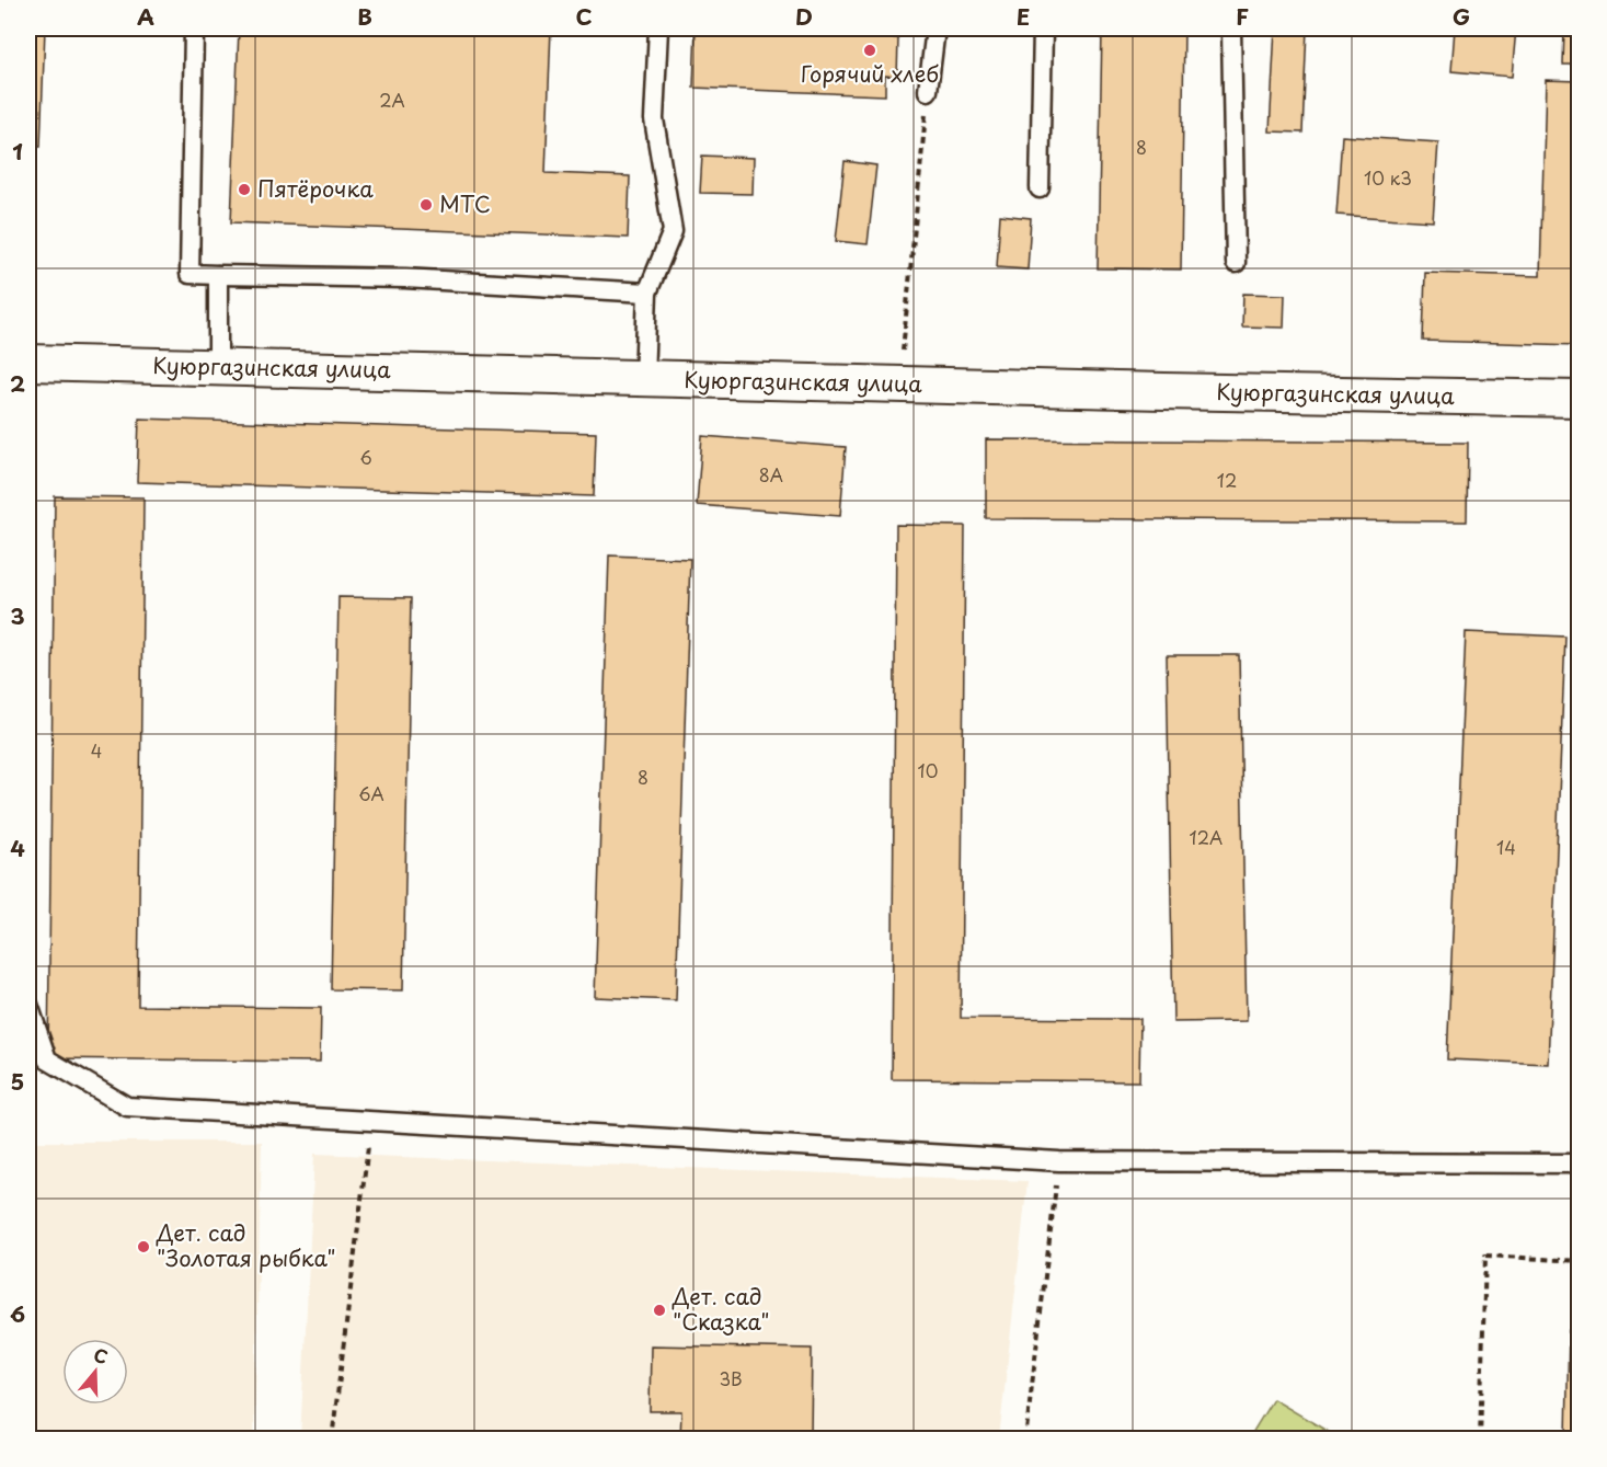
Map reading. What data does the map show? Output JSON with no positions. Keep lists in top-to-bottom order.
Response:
{
  "streets": {
    "street": ["Куюргазинская улица"]
  },
  "places": [
    "Горячий хлеб",
    "Пятёрочка",
    "МТС",
    "Дет. сад \"Золотая рыбка\"",
    "Дет. сад \"Сказка\""
  ],
  "house_numbers": [
    "2А",
    "8",
    "10 к3",
    "6",
    "8А",
    "12",
    "4",
    "10",
    "8",
    "6А",
    "12А",
    "14",
    "3В"
  ],
  "north": "top",
  "grid": {
    "columns": [
      "A",
      "B",
      "C",
      "D",
      "E",
      "F",
      "G"
    ],
    "rows": [
      "1",
      "2",
      "3",
      "4",
      "5",
      "6"
    ]
  }
}
